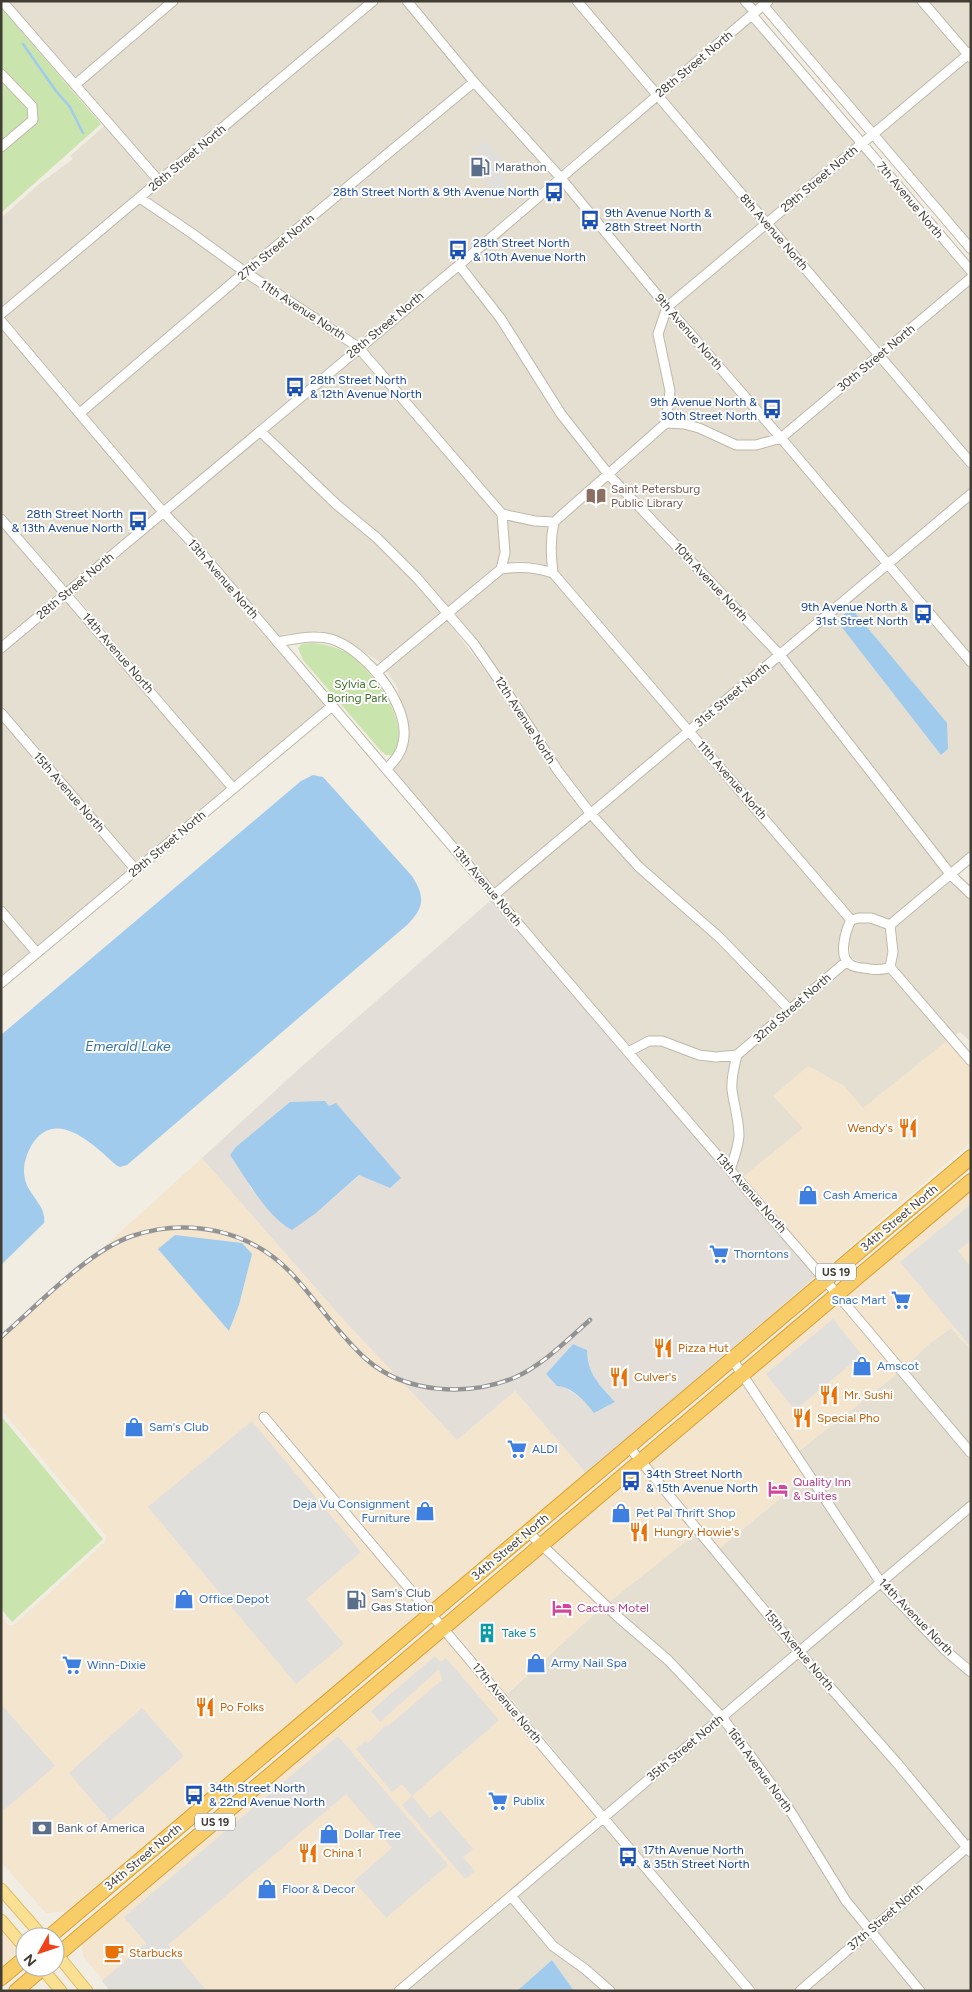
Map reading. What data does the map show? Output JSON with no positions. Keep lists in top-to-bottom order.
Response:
{
  "streets": {
    "highway": ["34th Street North", "US 19"],
    "street": [
      "28th Street North",
      "26th Street North",
      "29th Street North",
      "7th Avenue North",
      "8th Avenue North",
      "27th Street North",
      "11th Avenue North",
      "9th Avenue North",
      "30th Street North",
      "13th Avenue North",
      "10th Avenue North",
      "14th Avenue North",
      "31st Street North",
      "12th Avenue North",
      "15th Avenue North",
      "32nd Street North",
      "17th Avenue North",
      "35th Street North",
      "16th Avenue North",
      "37th Street North"
    ]
  },
  "crossings": [
    ["28th Street North", "7th Avenue North"],
    ["28th Street North", "8th Avenue North"],
    ["28th Street North", "11th Avenue North"],
    ["28th Street North", "9th Avenue North"],
    ["28th Street North", "13th Avenue North"],
    ["28th Street North", "10th Avenue North"],
    ["28th Street North", "14th Avenue North"],
    ["28th Street North", "12th Avenue North"],
    ["26th Street North", "11th Avenue North"],
    ["29th Street North", "7th Avenue North"],
    ["29th Street North", "8th Avenue North"],
    ["29th Street North", "9th Avenue North"],
    ["29th Street North", "13th Avenue North"],
    ["29th Street North", "14th Avenue North"],
    ["29th Street North", "15th Avenue North"],
    ["8th Avenue North", "30th Street North"],
    ["27th Street North", "11th Avenue North"],
    ["27th Street North", "9th Avenue North"],
    ["27th Street North", "13th Avenue North"],
    ["11th Avenue North", "31st Street North"],
    ["11th Avenue North", "32nd Street North"],
    ["9th Avenue North", "30th Street North"],
    ["9th Avenue North", "31st Street North"],
    ["13th Avenue North", "31st Street North"],
    ["13th Avenue North", "34th Street North"],
    ["10th Avenue North", "31st Street North"],
    ["14th Avenue North", "34th Street North"],
    ["14th Avenue North", "35th Street North"],
    ["31st Street North", "12th Avenue North"],
    ["12th Avenue North", "32nd Street North"],
    ["15th Avenue North", "34th Street North"],
    ["15th Avenue North", "35th Street North"],
    ["15th Avenue North", "37th Street North"],
    ["34th Street North", "17th Avenue North"],
    ["34th Street North", "16th Avenue North"],
    ["17th Avenue North", "35th Street North"],
    ["35th Street North", "16th Avenue North"],
    ["16th Avenue North", "37th Street North"]
  ],
  "water": ["Emerald Lake"],
  "parks": ["Sylvia C. Boring Park"],
  "places": {
    "fuel station": ["Marathon", "Sam's Club Gas Station"],
    "bus stop": [
      "28th Street North & 9th Avenue North",
      "9th Avenue North & 28th Street North",
      "28th Street North & 10th Avenue North",
      "28th Street North & 12th Avenue North",
      "9th Avenue North & 30th Street North",
      "28th Street North & 13th Avenue North",
      "9th Avenue North & 31st Street North",
      "34th Street North & 15th Avenue North",
      "34th Street North & 22nd Avenue North",
      "17th Avenue North & 35th Street North"
    ],
    "library": ["Saint Petersburg Public Library"],
    "restaurant": [
      "Wendy's",
      "Pizza Hut",
      "Culver's",
      "Mr. Sushi",
      "Special Pho",
      "Hungry Howie's",
      "Po Folks",
      "China 1"
    ],
    "shop": [
      "Cash America",
      "Amscot",
      "Sam's Club",
      "Deja Vu Consignment Furniture",
      "Pet Pal Thrift Shop",
      "Office Depot",
      "Army Nail Spa",
      "Dollar Tree",
      "Floor & Decor"
    ],
    "supermarket": [
      "Thorntons",
      "Snac Mart",
      "ALDI",
      "Winn-Dixie",
      "Publix"
    ],
    "hotel": ["Quality Inn & Suites", "Cactus Motel"],
    "building": ["Take 5"],
    "bank": ["Bank of America"],
    "cafe": ["Starbucks"]
  },
  "north": "bottom left"
}
